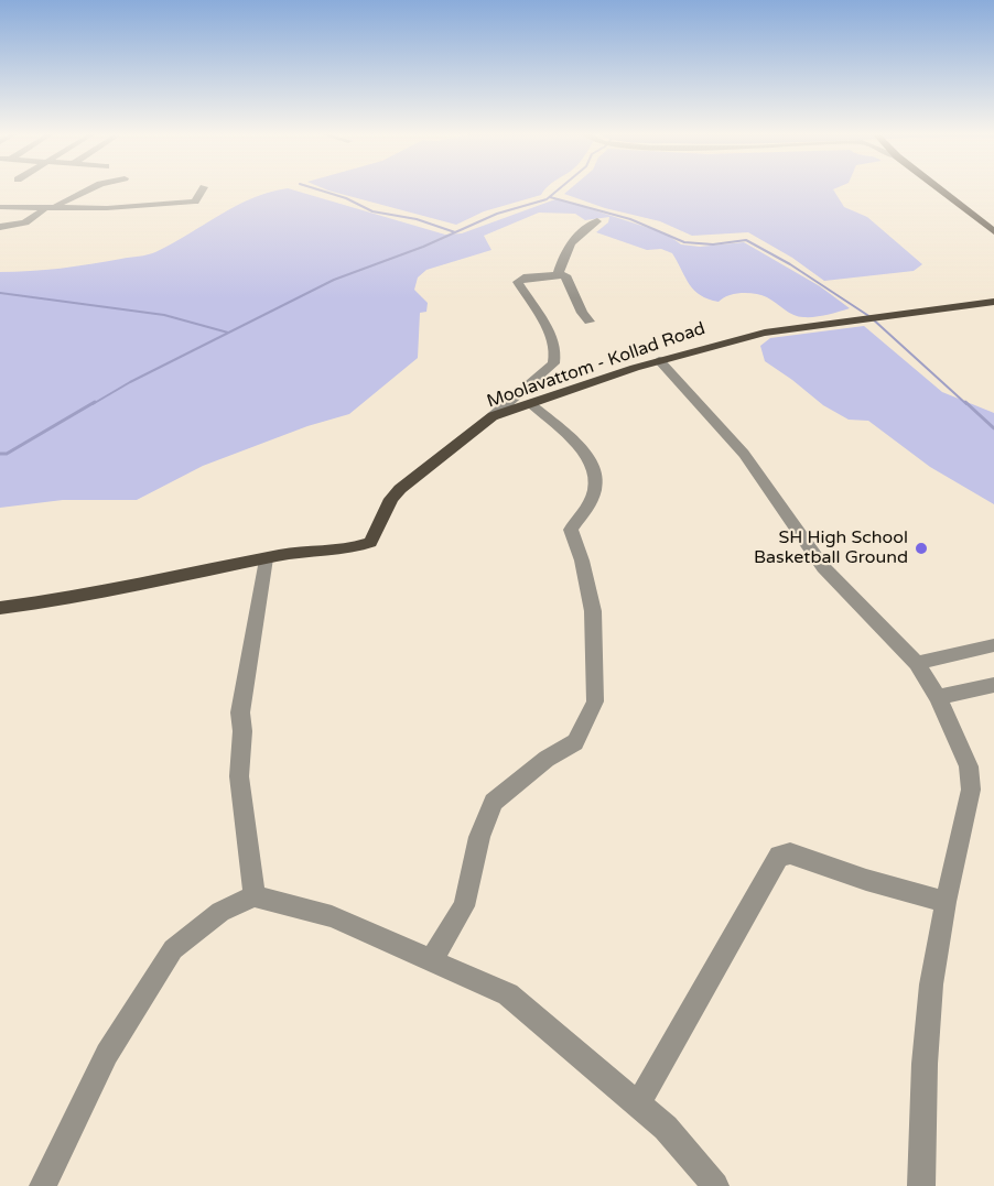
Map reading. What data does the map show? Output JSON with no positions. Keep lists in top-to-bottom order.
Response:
{
  "streets": {
    "main road": ["Moolavattom - Kollad Road"]
  },
  "places": ["SH High School Basketball Ground"]
}
